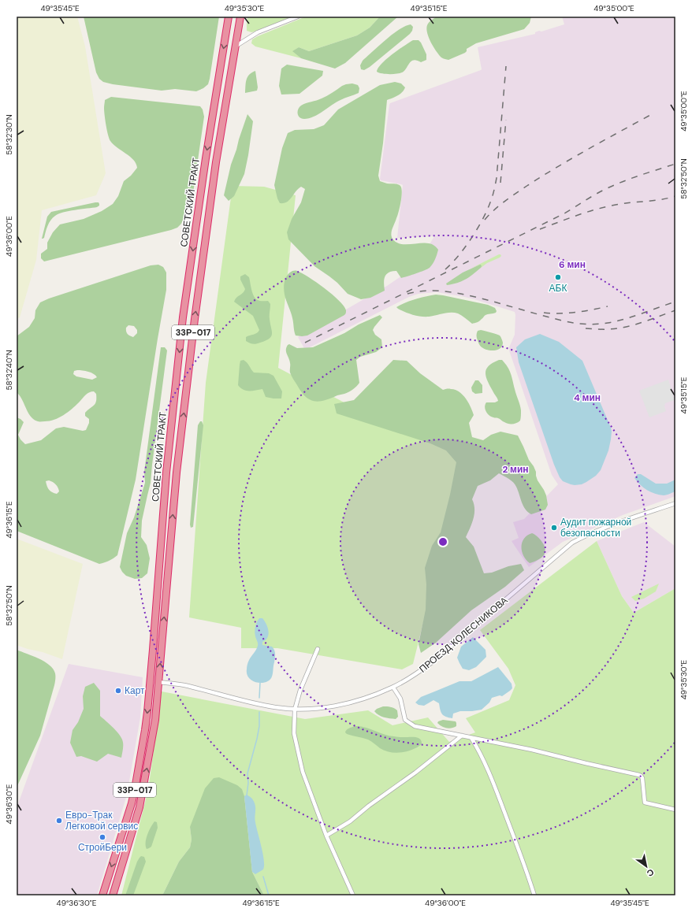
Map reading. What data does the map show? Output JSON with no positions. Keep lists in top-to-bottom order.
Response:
{
  "streets": {
    "highway": ["СОВЕТСКИЙ ТРАКТ", "33Р-017"],
    "street": ["ПРОЕЗД КОЛЕСНИКОВА"]
  },
  "crossings": [
    ["СОВЕТСКИЙ ТРАКТ", "ПРОЕЗД КОЛЕСНИКОВА"]
  ],
  "places": [
    "АБК",
    "Аудит пожарной безопасности",
    "Карт",
    "Евро-Трак Легковой сервис",
    "СтройБери"
  ],
  "north": "bottom right",
  "coordinates": [
    "49°35'45\"E",
    "49°35'30\"E",
    "49°35'15\"E",
    "49°35'00\"E",
    "58°32'30\"N",
    "58°32'50\"N",
    "49°36'00\"E",
    "58°32'40\"N",
    "49°36'15\"E",
    "49°36'30\"E"
  ],
  "rings": ["6 мин", "4 мин", "2 мин"]
}
